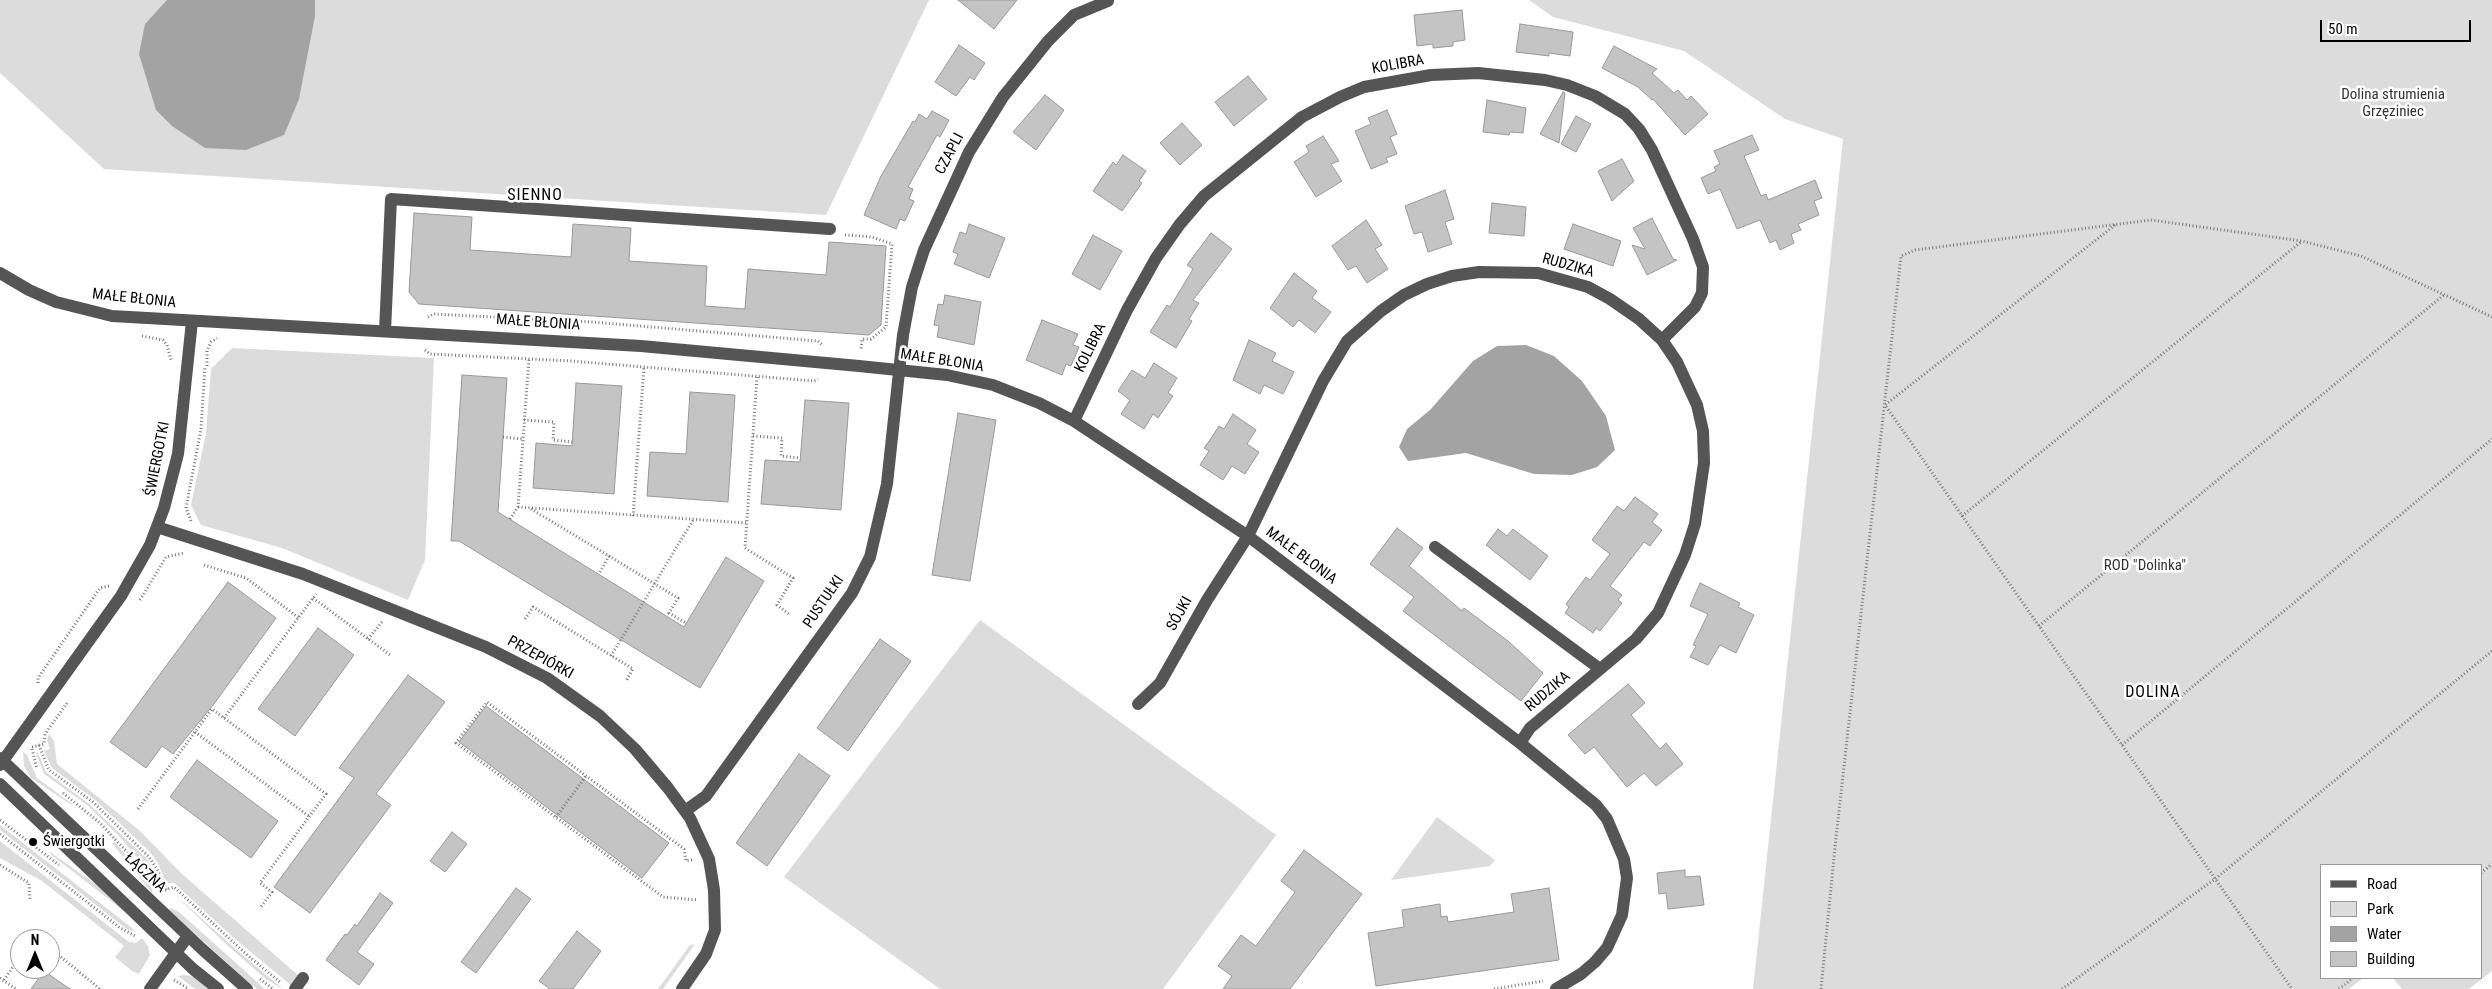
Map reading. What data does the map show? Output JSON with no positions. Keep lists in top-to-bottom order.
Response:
{
  "streets": {
    "street": [
      "KOLIBRA",
      "CZAPLI",
      "RUDZIKA",
      "MAŁE BŁONIA",
      "ŚWIERGOTKI",
      "PUSTUŁKI",
      "SÓJKI",
      "PRZEPIÓRKI",
      "ŁĄCZNA"
    ]
  },
  "crossings": [
    ["KOLIBRA", "RUDZIKA"],
    ["KOLIBRA", "MAŁE BŁONIA"],
    ["CZAPLI", "MAŁE BŁONIA"],
    ["CZAPLI", "PUSTUŁKI"],
    ["RUDZIKA", "MAŁE BŁONIA"],
    ["RUDZIKA", "SÓJKI"],
    ["MAŁE BŁONIA", "ŚWIERGOTKI"],
    ["MAŁE BŁONIA", "PUSTUŁKI"],
    ["MAŁE BŁONIA", "SÓJKI"],
    ["ŚWIERGOTKI", "PRZEPIÓRKI"],
    ["ŚWIERGOTKI", "ŁĄCZNA"],
    ["PUSTUŁKI", "PRZEPIÓRKI"]
  ],
  "districts": ["SIENNO", "DOLINA"],
  "parks": ["Dolina strumienia Grzęziniec", "ROD \"Dolinka\""],
  "places": ["Świergotki"],
  "legend": [
    "Road",
    "Park",
    "Water",
    "Building"
  ],
  "scale_bar": "50 m",
  "north": "top"
}
